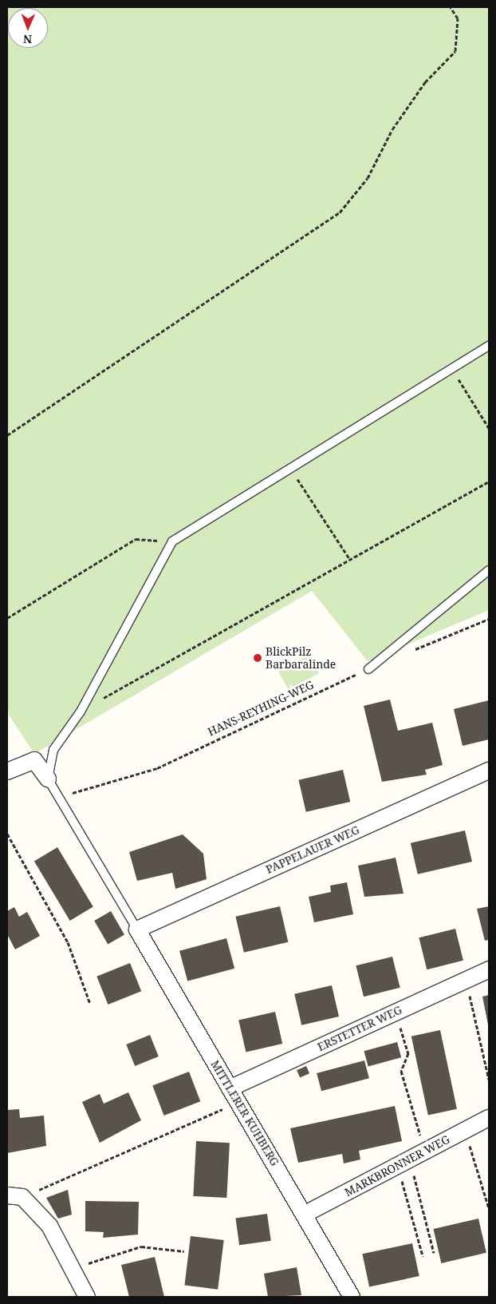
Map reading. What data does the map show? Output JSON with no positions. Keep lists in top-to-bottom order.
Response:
{
  "streets": {
    "street": [
      "PAPPELAUER WEG",
      "ERSTETTER WEG",
      "MITTLERER KUHBERG",
      "MARKBRONNER WEG"
    ],
    "path": ["HANS-REYHING-WEG"]
  },
  "crossings": [
    ["PAPPELAUER WEG", "MITTLERER KUHBERG"],
    ["ERSTETTER WEG", "MITTLERER KUHBERG"],
    ["MITTLERER KUHBERG", "MARKBRONNER WEG"]
  ],
  "places": ["BlickPilz Barbaralinde"],
  "north": "bottom"
}
